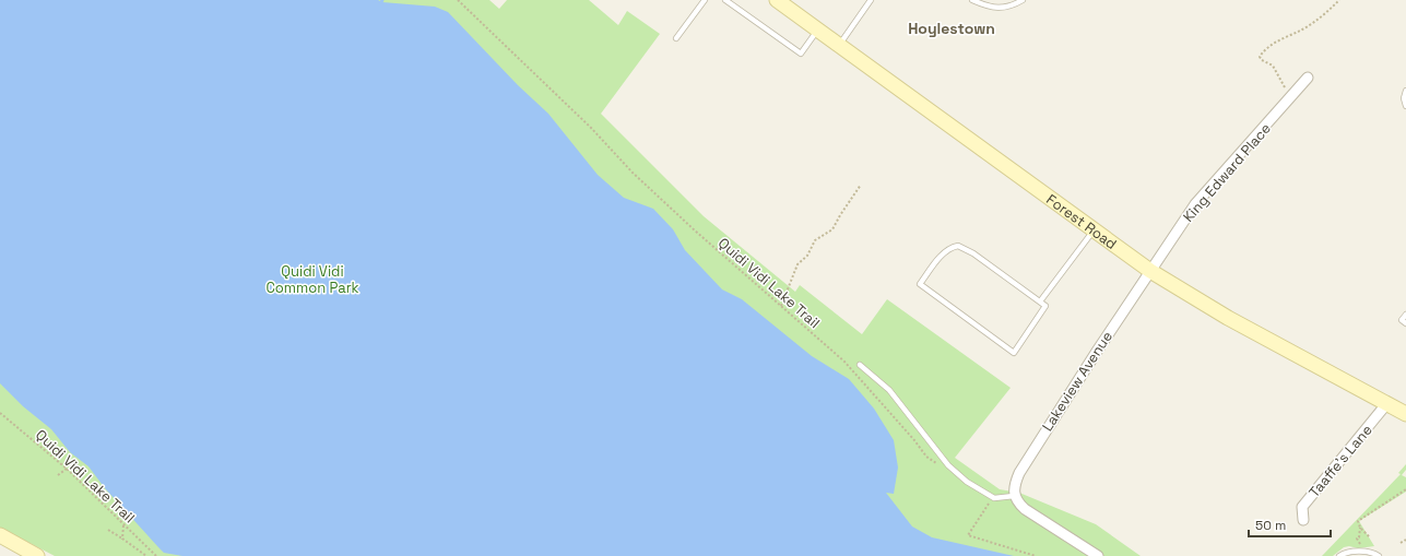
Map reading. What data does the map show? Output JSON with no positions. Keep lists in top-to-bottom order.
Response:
{
  "streets": {
    "street": [
      "King Edward Place",
      "Forest Road",
      "Lakeview Avenue",
      "Taaffe's Lane"
    ],
    "path": ["Quidi Vidi Lake Trail"]
  },
  "crossings": [
    ["King Edward Place", "Forest Road"],
    ["King Edward Place", "Lakeview Avenue"],
    ["Forest Road", "Lakeview Avenue"],
    ["Forest Road", "Taaffe's Lane"]
  ],
  "districts": ["Hoylestown"],
  "parks": ["Quidi Vidi Common Park"],
  "scale_bar": "50 m"
}
